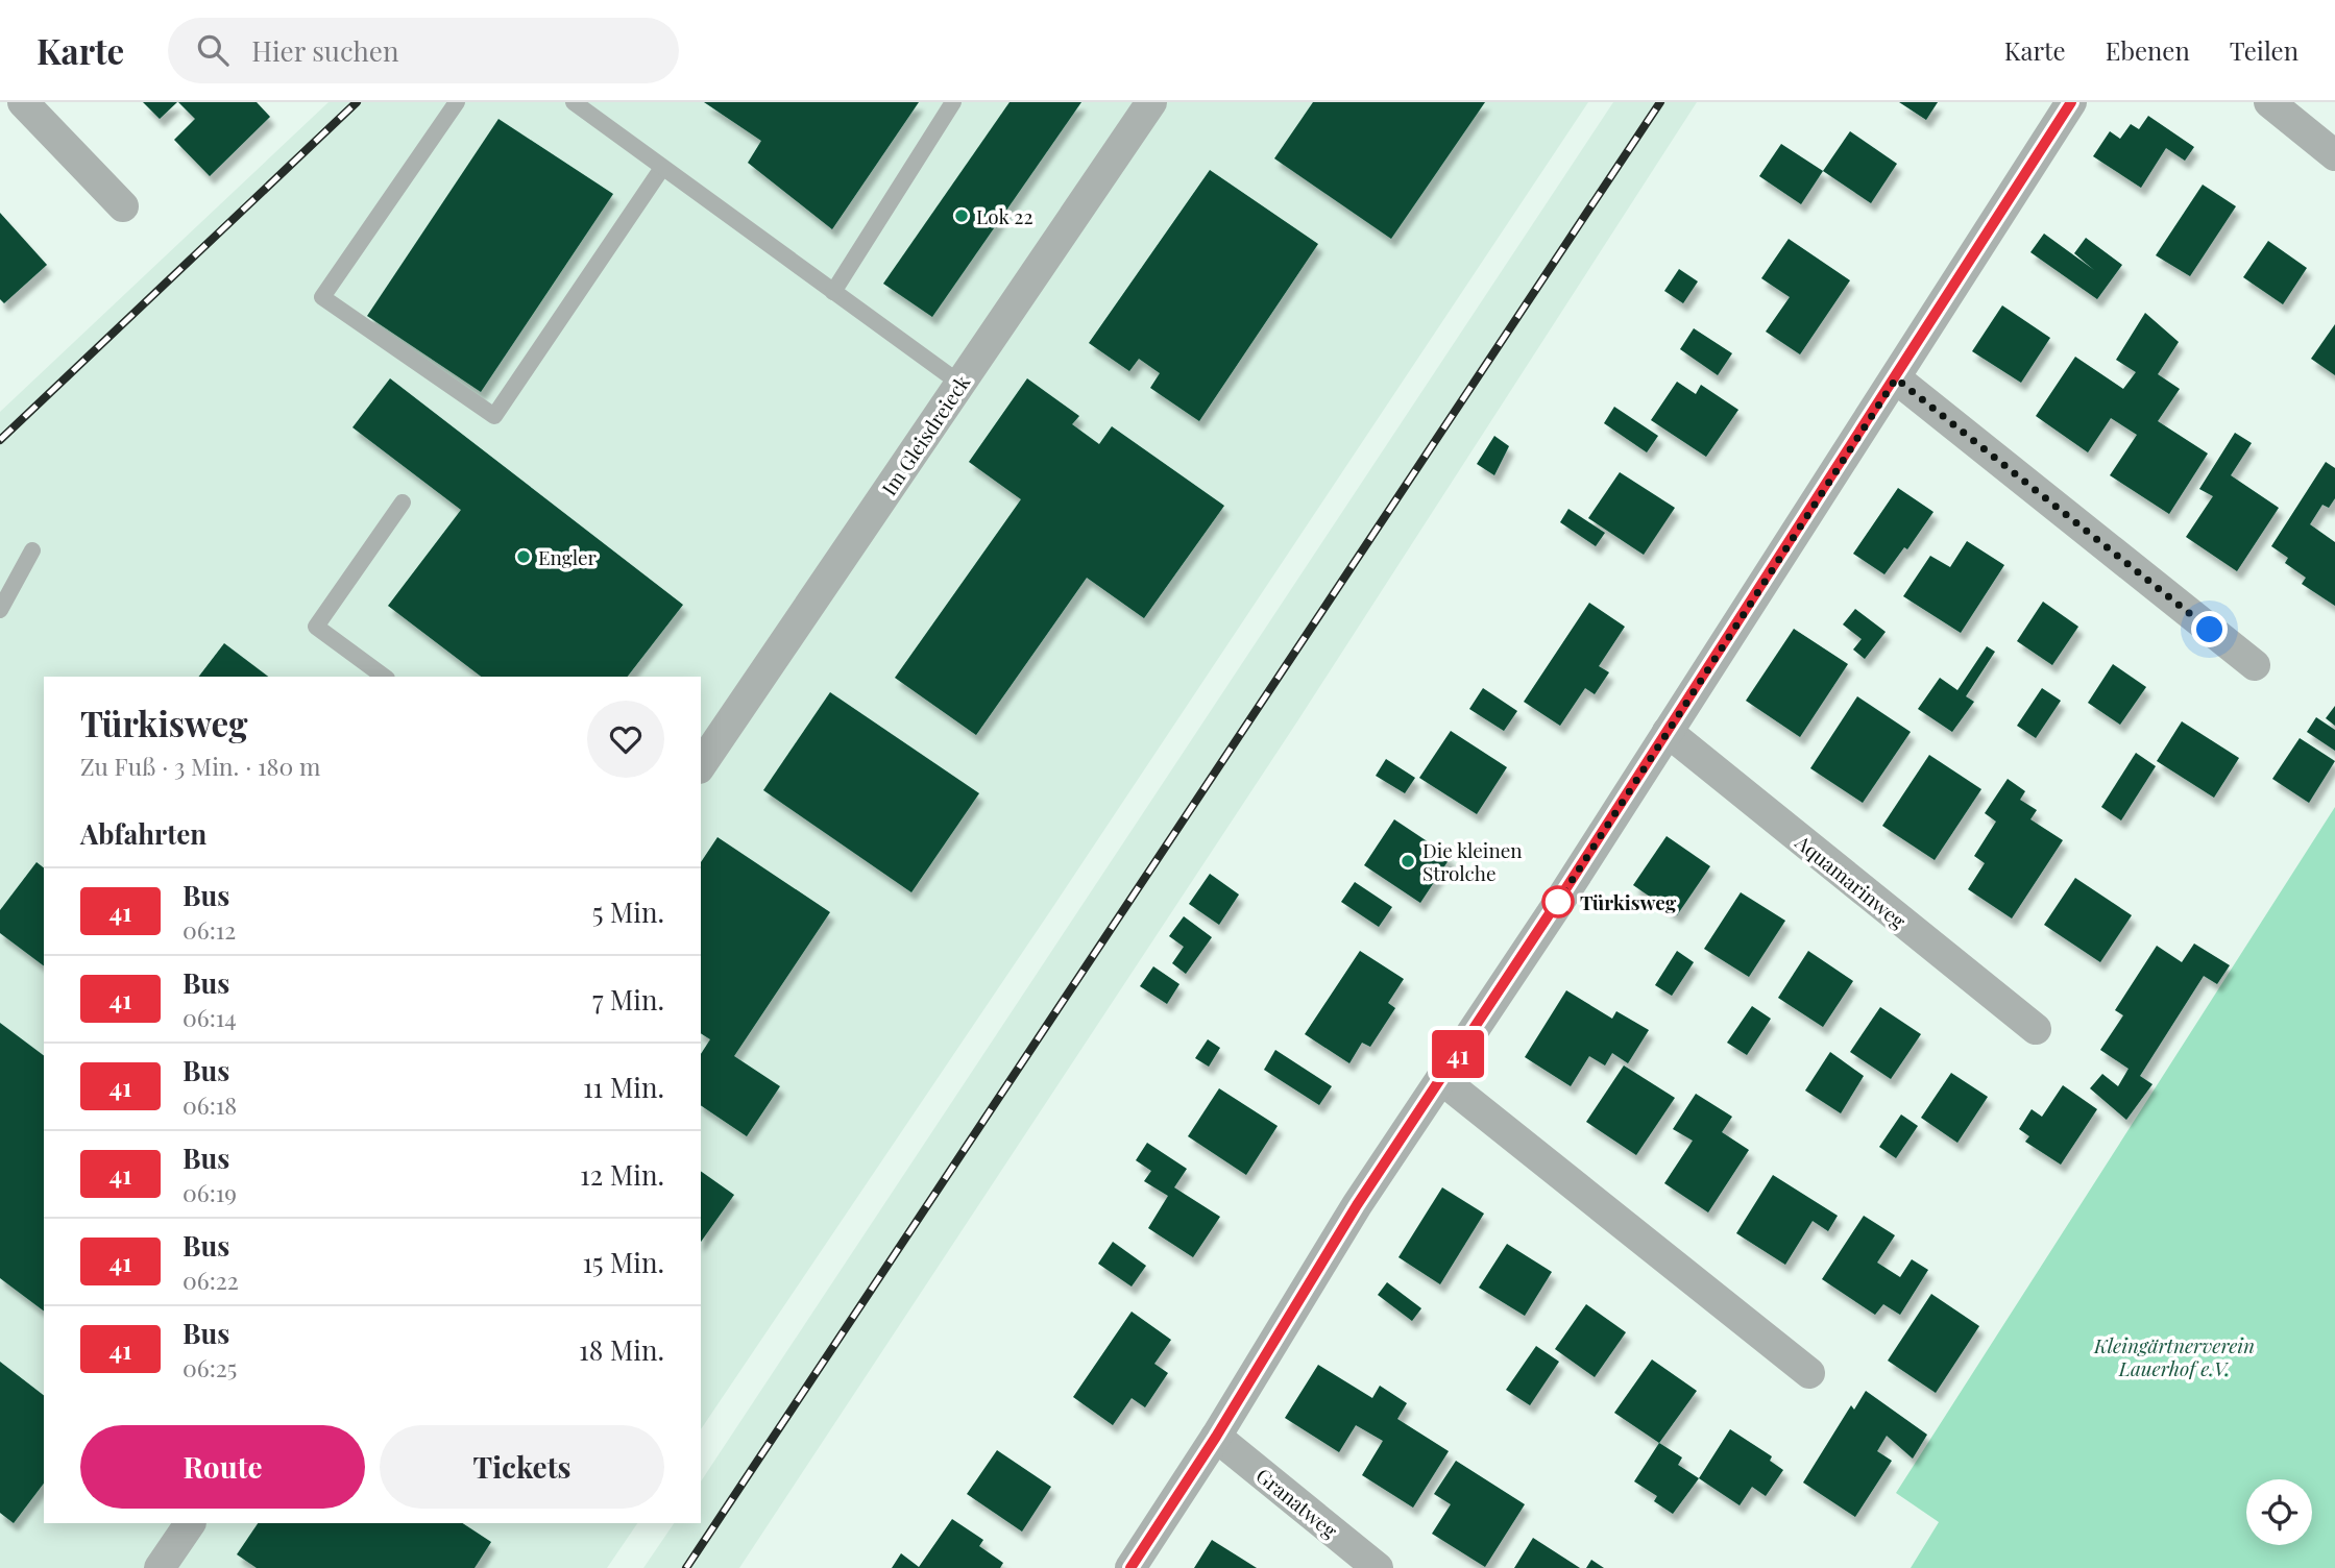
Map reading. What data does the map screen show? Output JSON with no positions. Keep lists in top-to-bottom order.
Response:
{
  "streets": {
    "street": ["Im Gleisdreieck", "Aquamarinweg", "Granatweg"]
  },
  "parks": ["Kleingärtnerverein Lauerhof e.V."],
  "places": [
    "Lok 22",
    "Engler",
    "Die kleinen Strolche",
    "Türkisweg"
  ],
  "lines": ["bus line 41"],
  "page": {
    "header": "Karte",
    "search": "Hier suchen",
    "nav": ["Karte", "Ebenen", "Teilen"],
    "on_map": "41",
    "heading": [
      ["Türkisweg", "Zu Fuß · 3 Min. · 180 m"],
      "Abfahrten"
    ],
    "list": [
      {
        "mark": "41",
        "name": "Bus",
        "note": "06:12",
        "value": "5 Min."
      },
      {
        "mark": "41",
        "name": "Bus",
        "note": "06:14",
        "value": "7 Min."
      },
      {
        "mark": "41",
        "name": "Bus",
        "note": "06:18",
        "value": "11 Min."
      },
      {
        "mark": "41",
        "name": "Bus",
        "note": "06:19",
        "value": "12 Min."
      },
      {
        "mark": "41",
        "name": "Bus",
        "note": "06:22",
        "value": "15 Min."
      },
      {
        "mark": "41",
        "name": "Bus",
        "note": "06:25",
        "value": "18 Min."
      }
    ],
    "buttons": ["Route", "Tickets"]
  }
}
